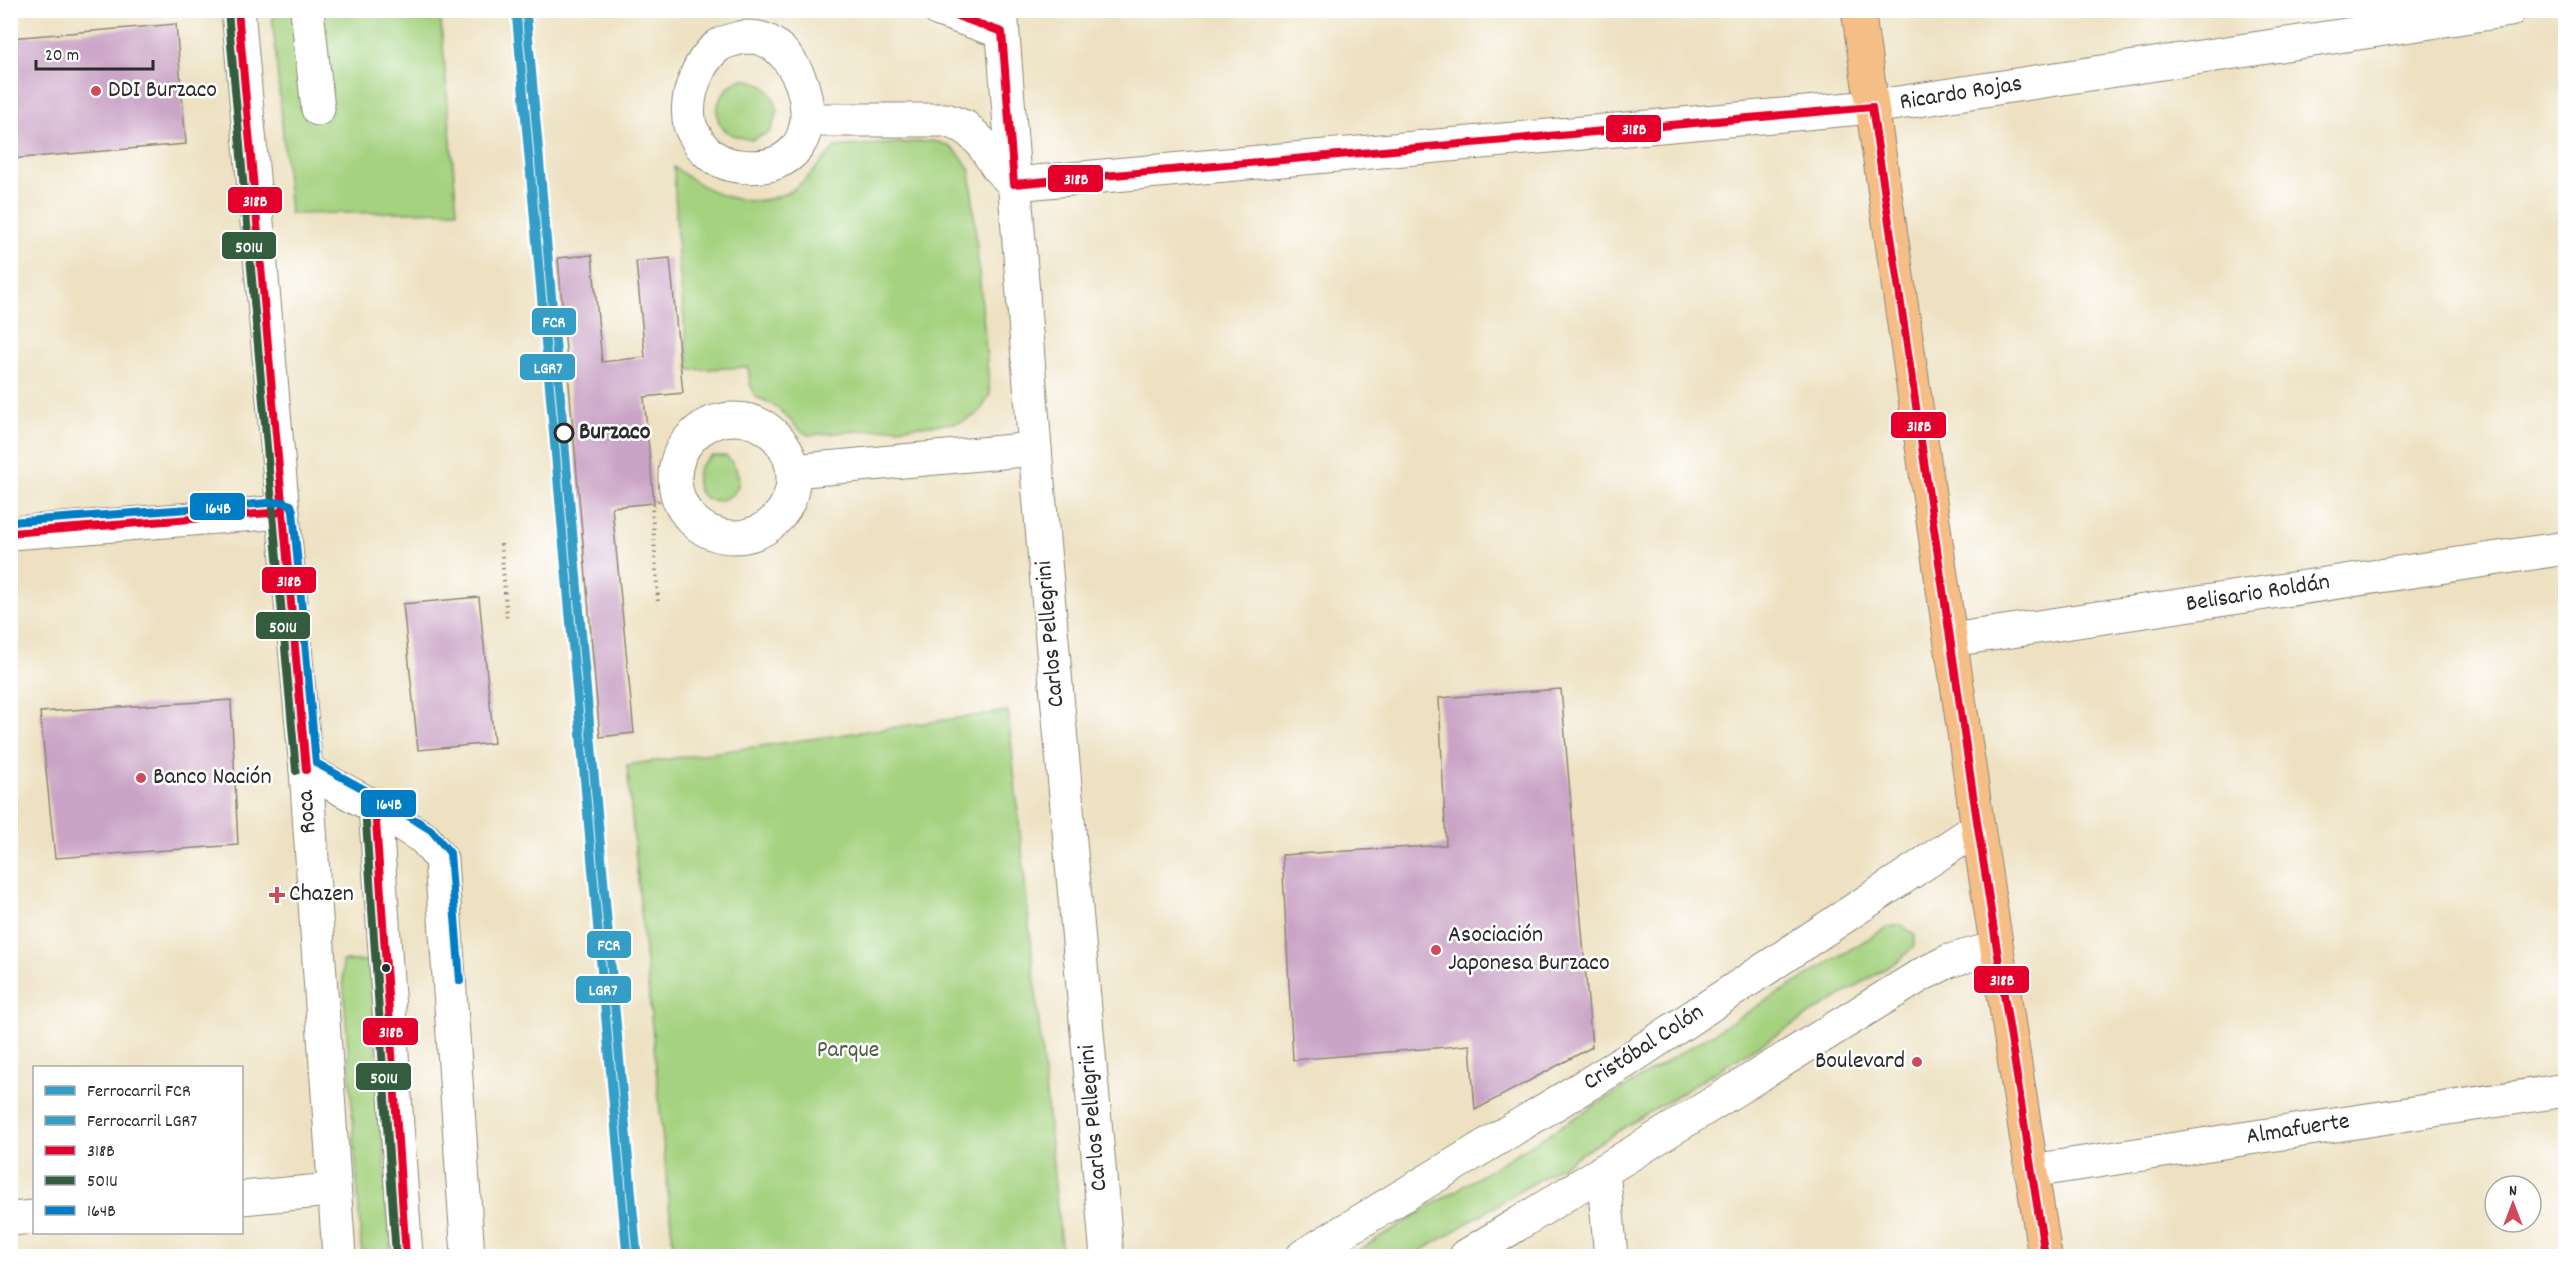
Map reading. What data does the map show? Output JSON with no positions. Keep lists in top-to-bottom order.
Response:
{
  "streets": {
    "street": [
      "Ricardo Rojas",
      "Belisario Roldán",
      "Carlos Pellegrini",
      "Roca",
      "Cristóbal Colón",
      "Almafuerte"
    ]
  },
  "crossings": [
    ["Ricardo Rojas", "Carlos Pellegrini"]
  ],
  "parks": ["Parque"],
  "places": {
    "other": [
      "DDI Burzaco",
      "Burzaco",
      "Banco Nación",
      "Asociación Japonesa Burzaco",
      "Boulevard"
    ],
    "health": ["Chazen"]
  },
  "lines": [
    "rail line FCR",
    "transit line 318B",
    "rail line LGR7",
    "transit line 501U",
    "transit line 164B"
  ],
  "legend": [
    "Ferrocarril FCR",
    "Ferrocarril LGR7",
    "318B",
    "501U",
    "164B"
  ],
  "scale_bar": "20 m",
  "north": "top"
}
